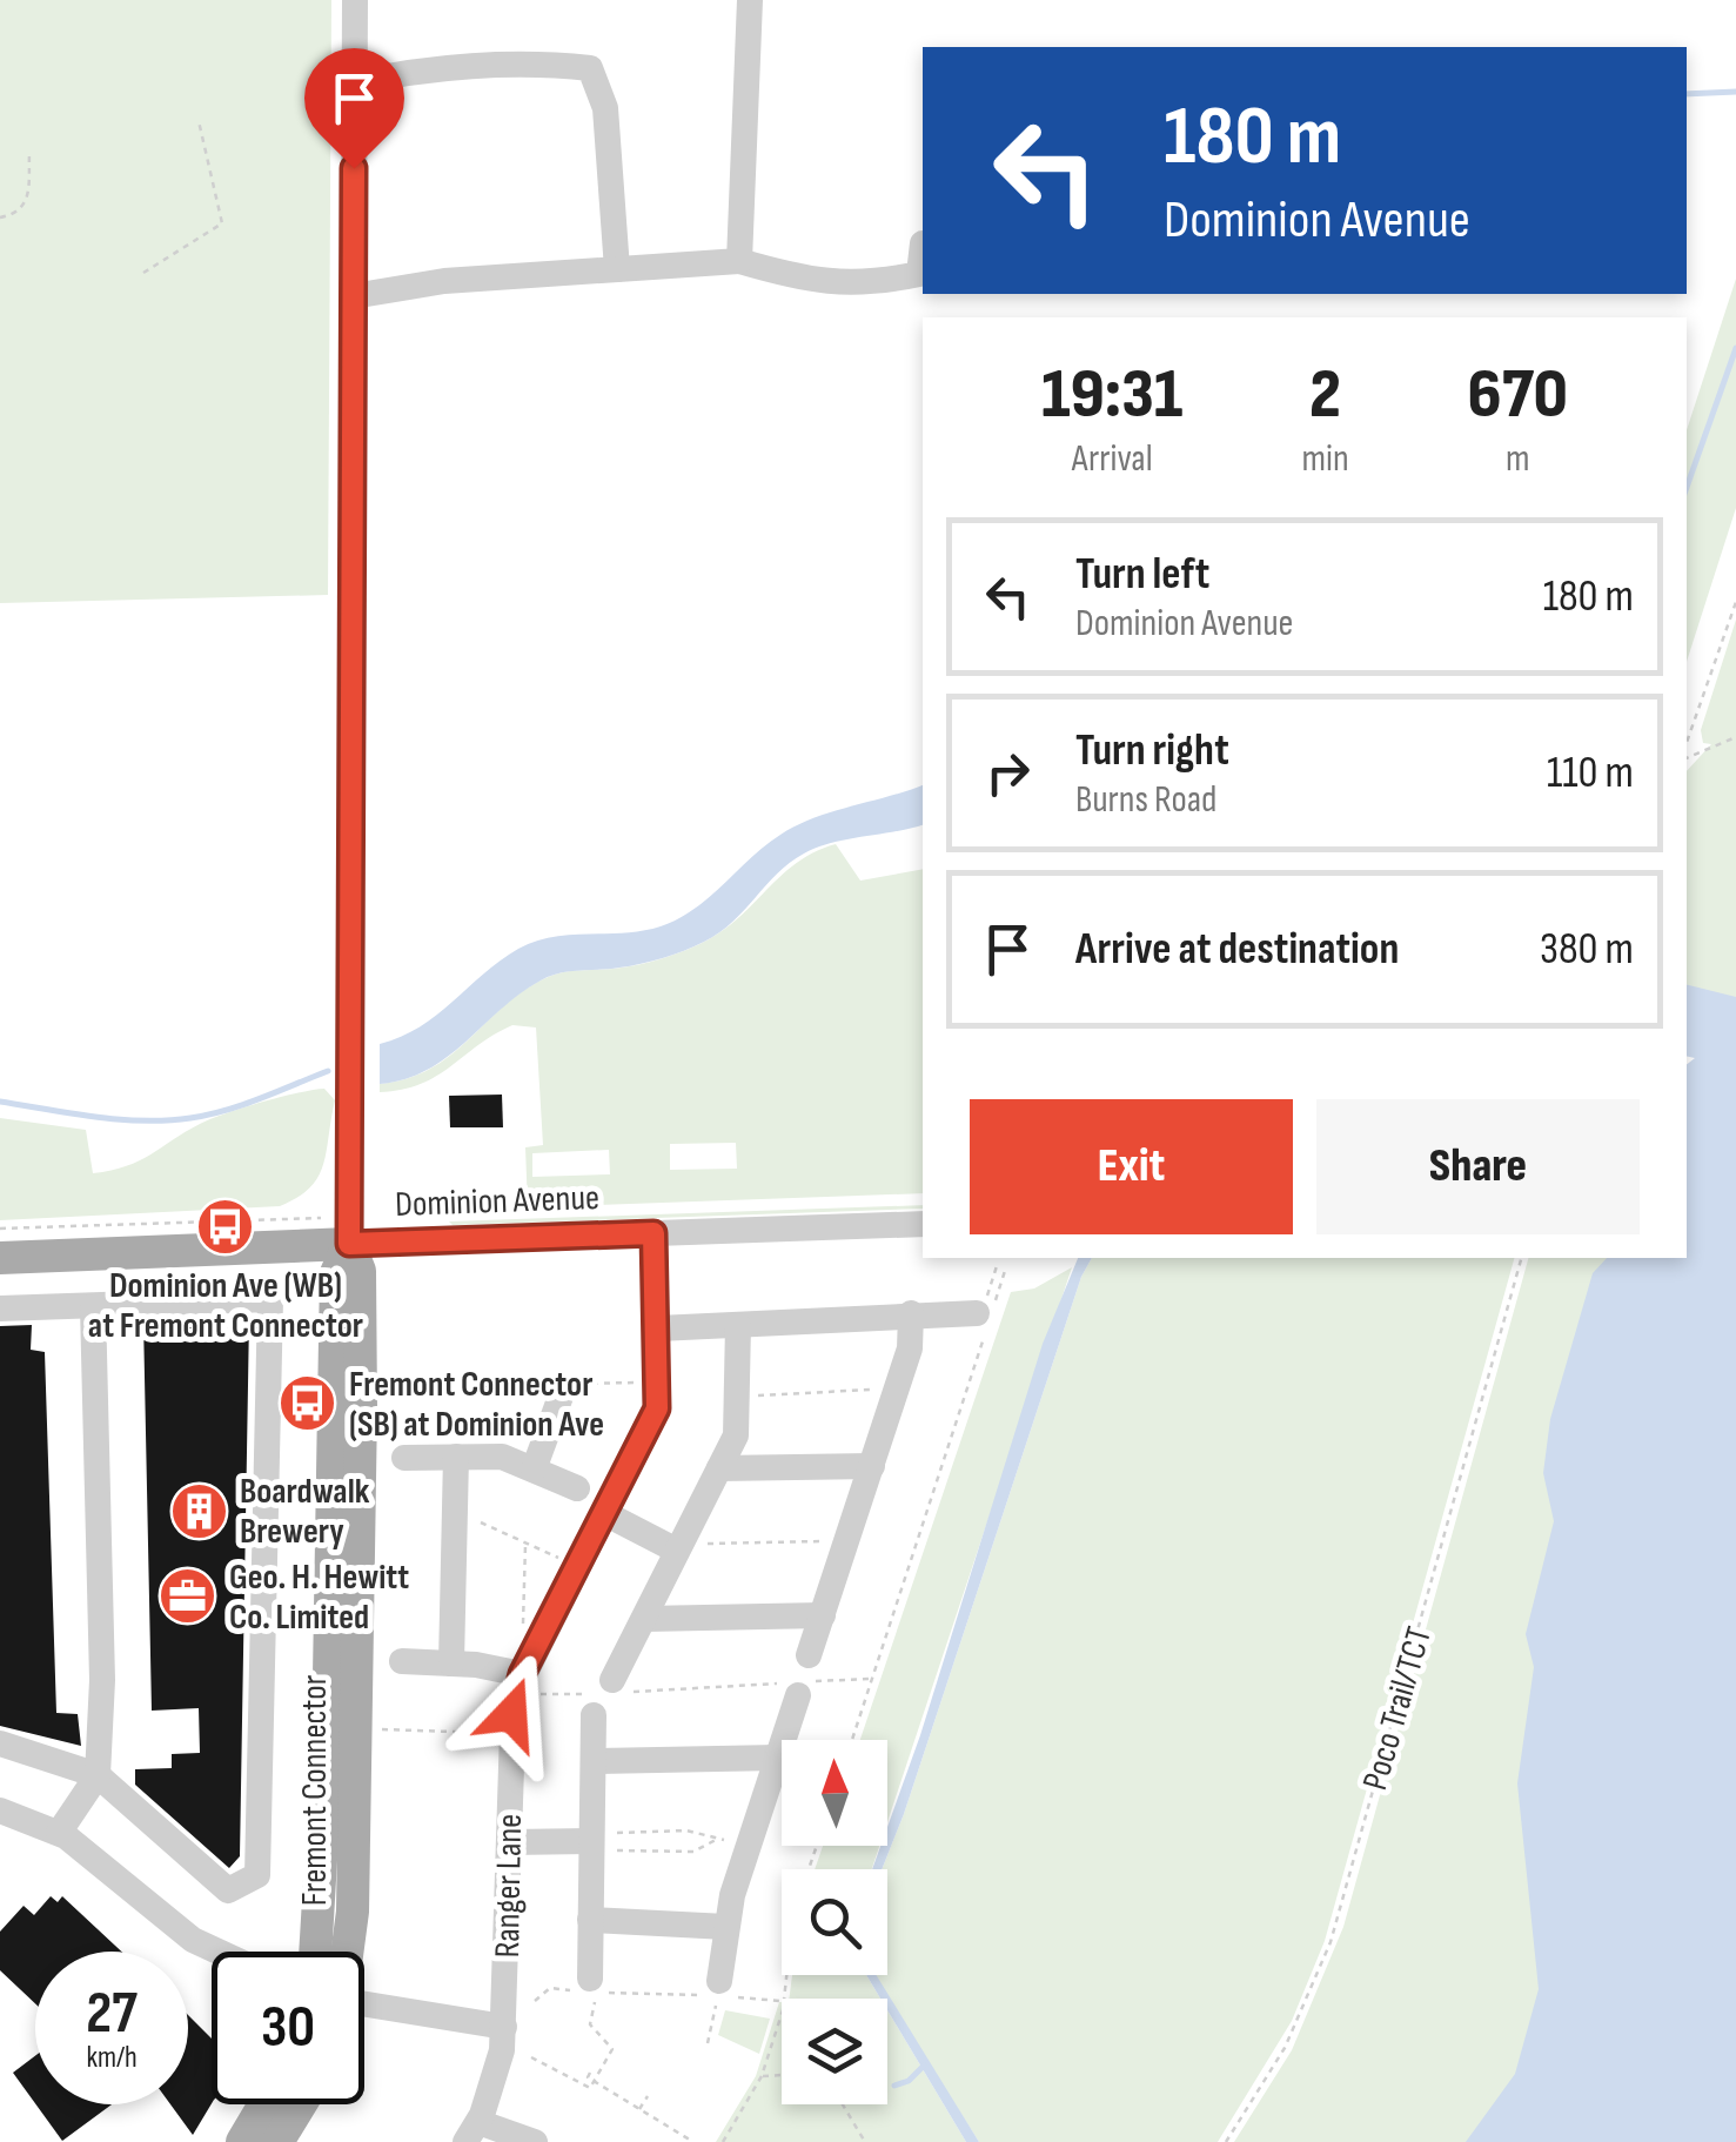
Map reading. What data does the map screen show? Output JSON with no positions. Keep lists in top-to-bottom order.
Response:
{
  "streets": {
    "main road": ["Dominion Avenue", "Fremont Connector"],
    "street": ["Ranger Lane"],
    "path": ["Poco Trail/TCT"]
  },
  "crossings": [
    ["Dominion Avenue", "Fremont Connector"],
    ["Dominion Avenue", "Ranger Lane"]
  ],
  "places": {
    "bus stop": ["Dominion Ave (WB) at Fremont Connector", "Fremont Connector (SB) at Dominion Ave"],
    "building": ["Boardwalk Brewery"],
    "office": ["Geo. H. Hewitt Co. Limited"]
  },
  "north": "top",
  "page": {
    "turn": ["180 m", "Dominion Avenue"],
    "eta": [
      "19:31",
      "Arrival",
      "2",
      "min",
      "670",
      "m"
    ],
    "list": [
      {
        "name": "Turn left",
        "note": "Dominion Avenue",
        "value": "180 m"
      },
      {
        "name": "Turn right",
        "note": "Burns Road",
        "value": "110 m"
      },
      {
        "name": "Arrive at destination",
        "value": "380 m"
      }
    ],
    "buttons": ["Exit", "Share"],
    "speed": "27 km/h",
    "limit": "30"
  }
}
